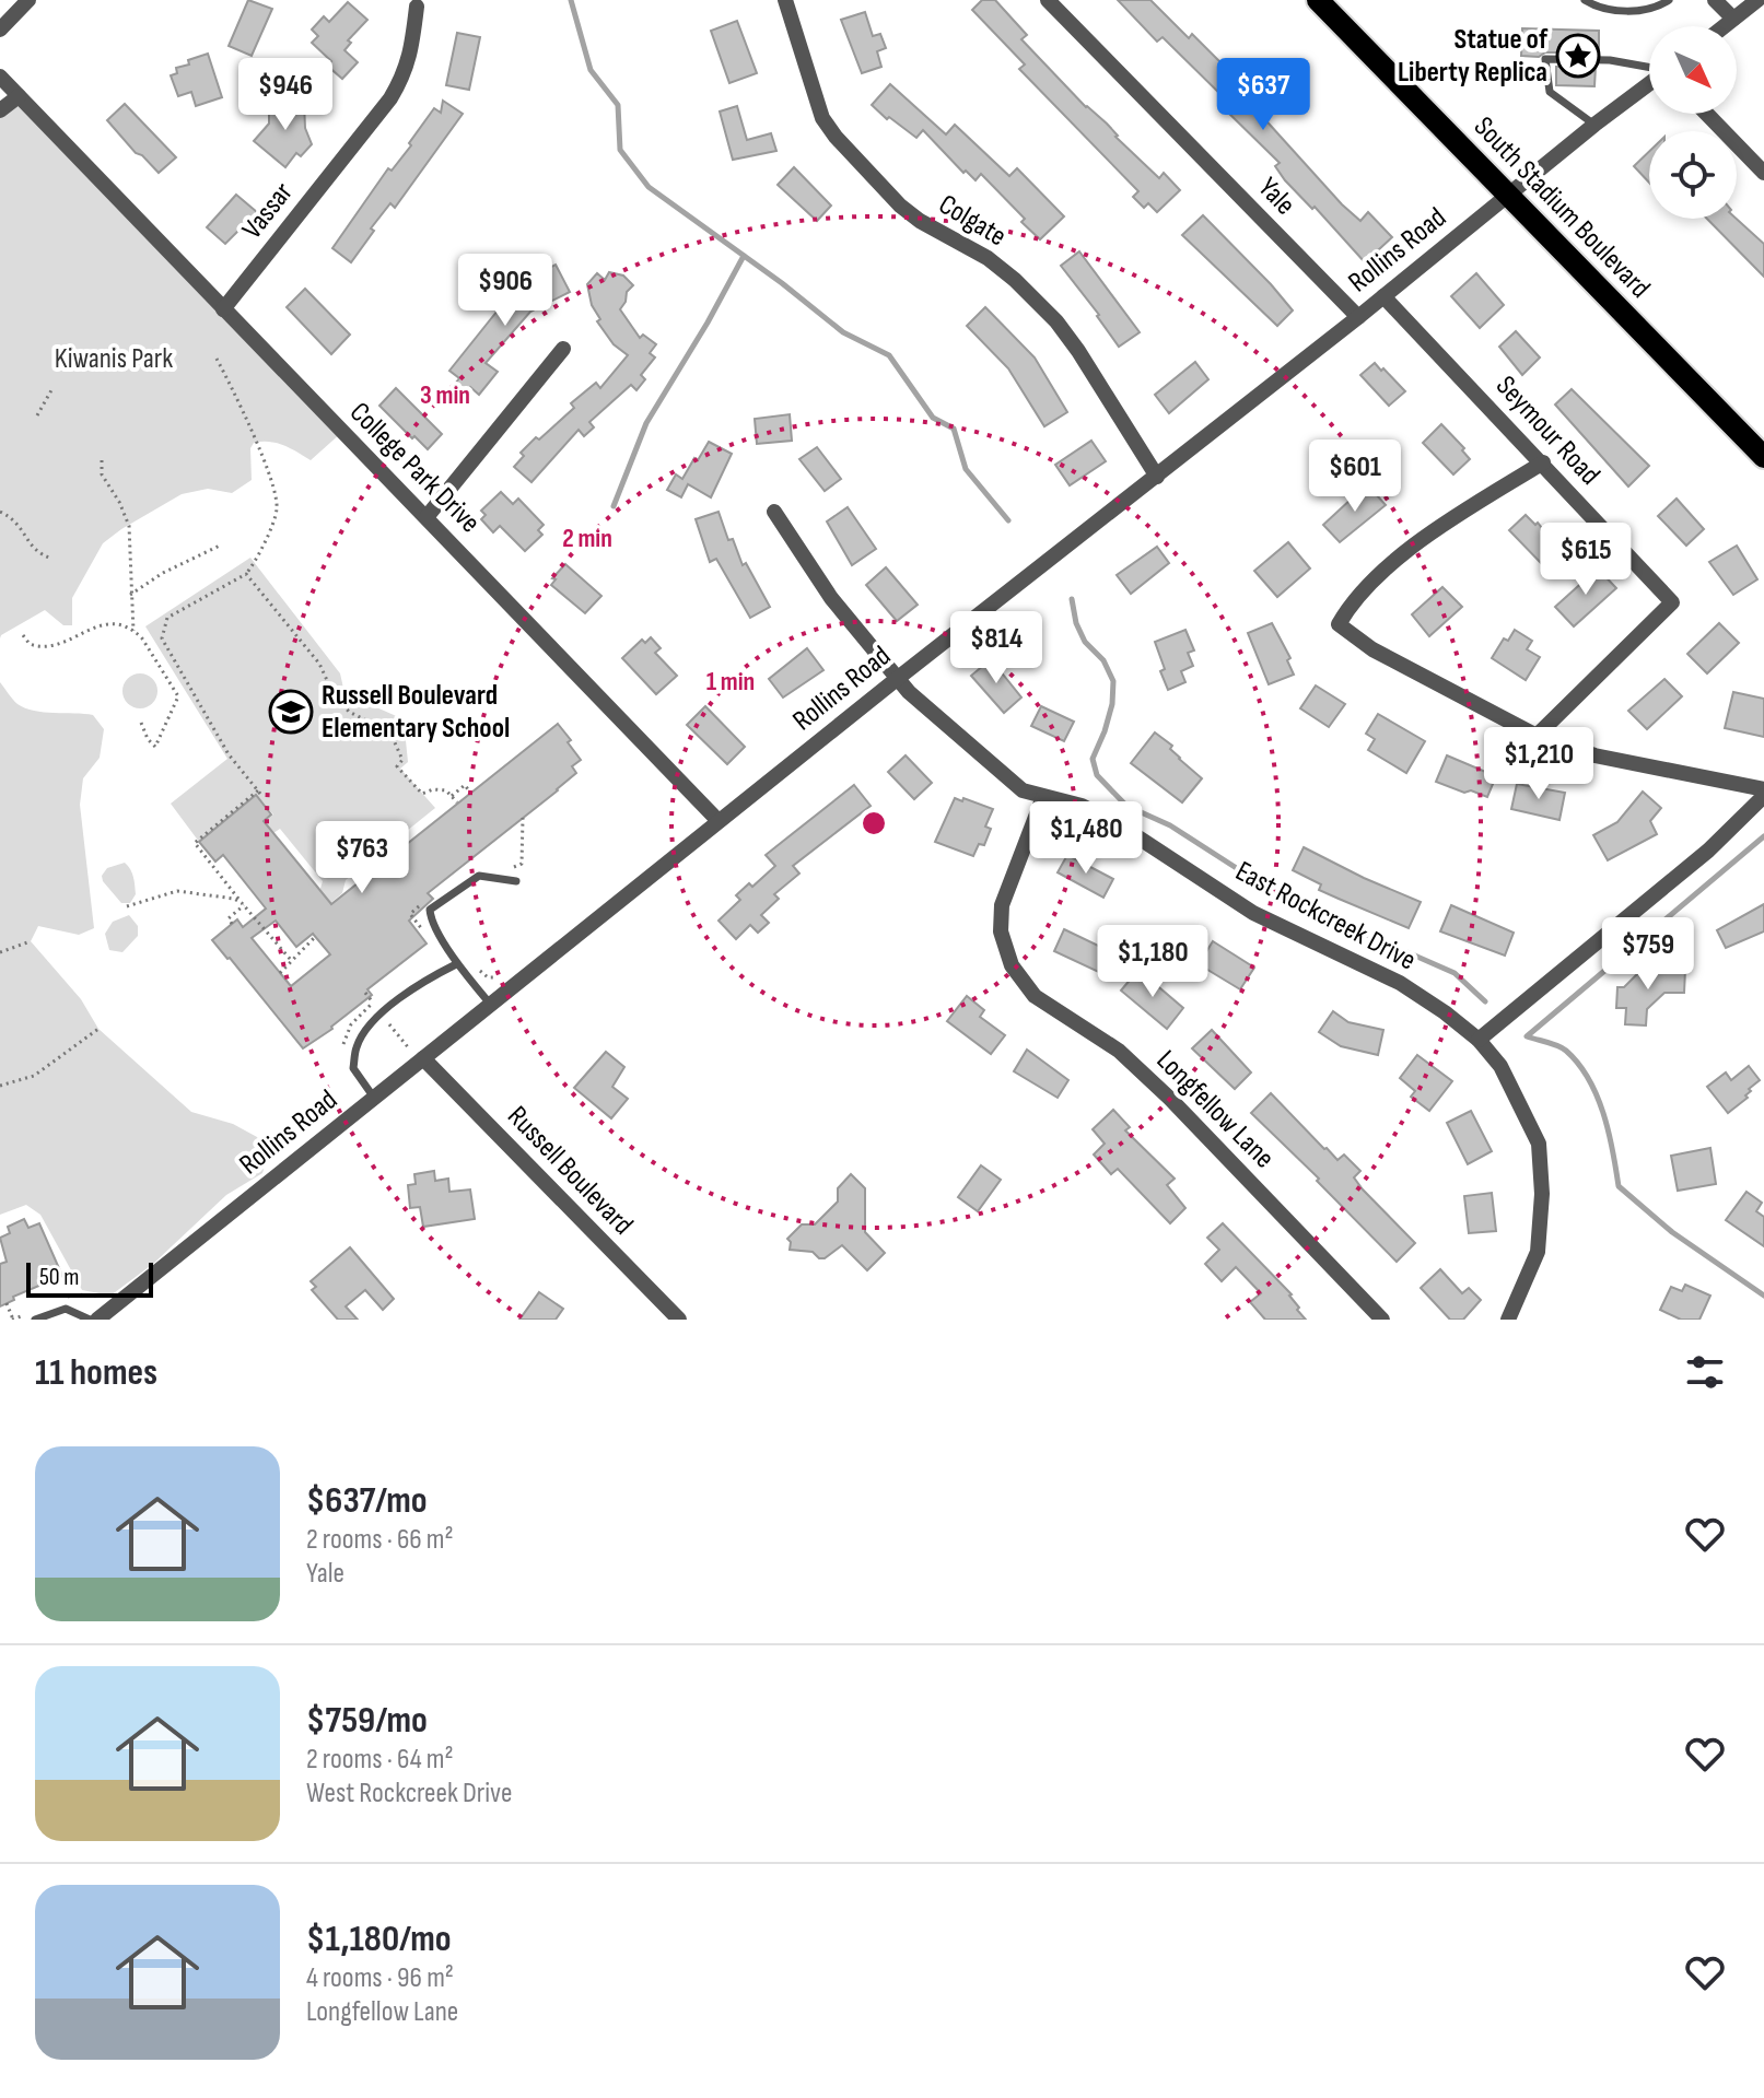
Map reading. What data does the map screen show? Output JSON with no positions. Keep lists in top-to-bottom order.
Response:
{
  "streets": {
    "main road": ["South Stadium Boulevard"],
    "street": [
      "Yale",
      "Vassar",
      "Colgate",
      "Rollins Road",
      "Seymour Road",
      "College Park Drive",
      "East Rockcreek Drive",
      "Longfellow Lane",
      "Russell Boulevard"
    ]
  },
  "crossings": [
    ["Yale", "Rollins Road"],
    ["South Stadium Boulevard", "Rollins Road"],
    ["Vassar", "College Park Drive"],
    ["Colgate", "Rollins Road"],
    ["Rollins Road", "Seymour Road"],
    ["Rollins Road", "College Park Drive"],
    ["Rollins Road", "East Rockcreek Drive"],
    ["Rollins Road", "Russell Boulevard"],
    ["East Rockcreek Drive", "Longfellow Lane"]
  ],
  "parks": ["Kiwanis Park"],
  "places": {
    "place": ["Statue of Liberty Replica"],
    "school or university": ["Russell Boulevard Elementary School"]
  },
  "scale_bar": "50 m",
  "north": "bottom right",
  "page": {
    "price": [
      "$946",
      "$637",
      "$906",
      "$601",
      "$615",
      "$814",
      "$1,210",
      "$1,480",
      "$763",
      "$759",
      "$1,180"
    ],
    "scale": "50 m",
    "heading": "11 homes",
    "list": [
      {
        "name": "$637/mo",
        "note": "2 rooms · 66 m² · Yale"
      },
      {
        "name": "$759/mo",
        "note": "2 rooms · 64 m² · West Rockcreek Drive"
      },
      {
        "name": "$1,180/mo",
        "note": "4 rooms · 96 m² · Longfellow Lane"
      }
    ]
  },
  "rings": ["3 min", "2 min", "1 min"]
}
